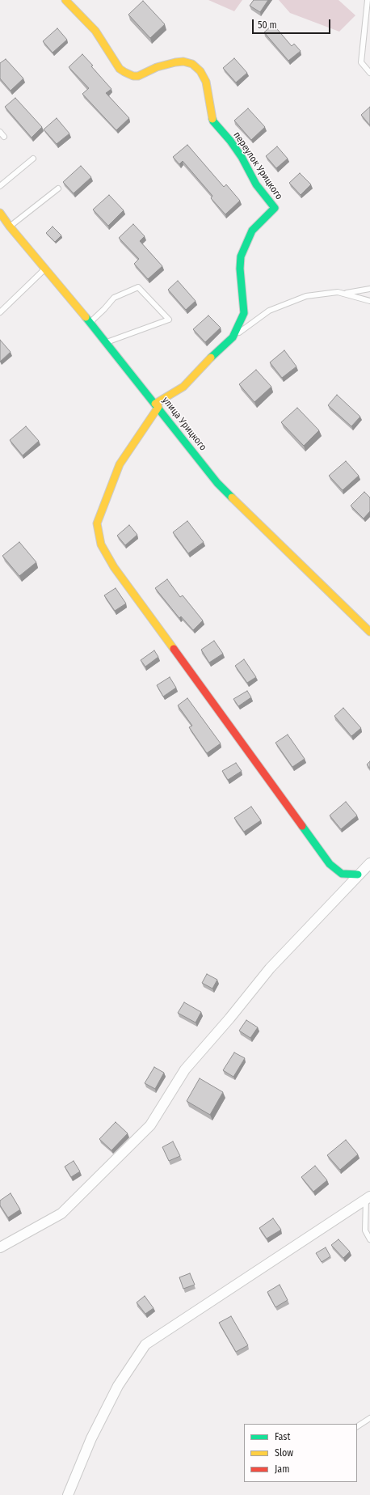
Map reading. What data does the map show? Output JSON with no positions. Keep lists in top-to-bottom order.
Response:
{
  "streets": {
    "street": ["переулок Урицкого", "улица Урицкого"]
  },
  "crossings": [
    ["переулок Урицкого", "улица Урицкого"]
  ],
  "legend": ["Fast", "Slow", "Jam"],
  "scale_bar": "50 m"
}
